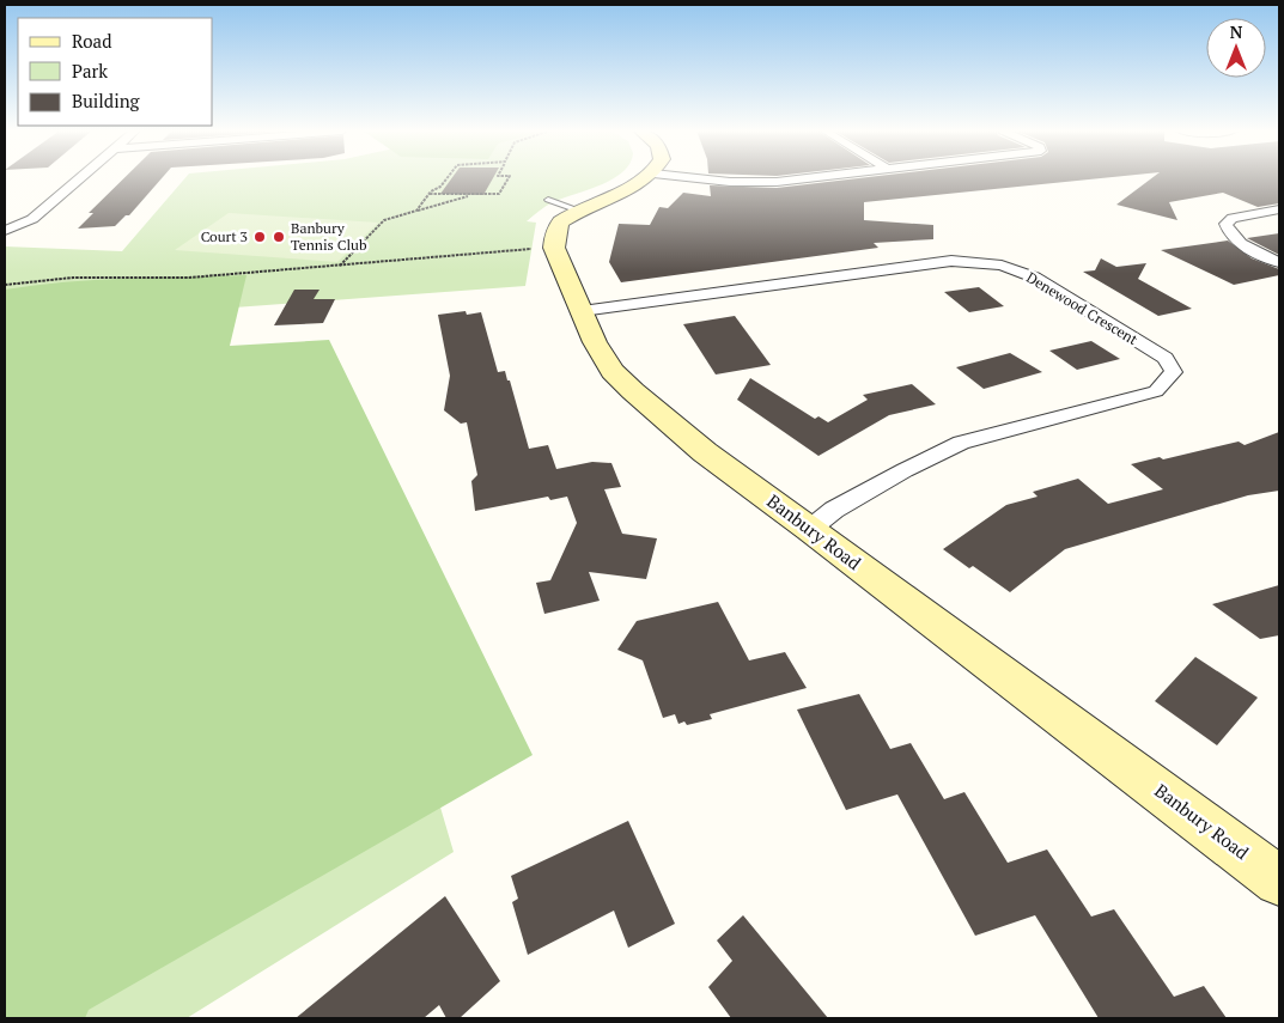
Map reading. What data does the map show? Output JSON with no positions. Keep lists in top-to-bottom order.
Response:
{
  "streets": {
    "street": ["Denewood Crescent", "Banbury Road"]
  },
  "crossings": [
    ["Denewood Crescent", "Banbury Road"]
  ],
  "places": ["Court 3", "Banbury Tennis Club"],
  "legend": ["Road", "Park", "Building"],
  "north": "top"
}
